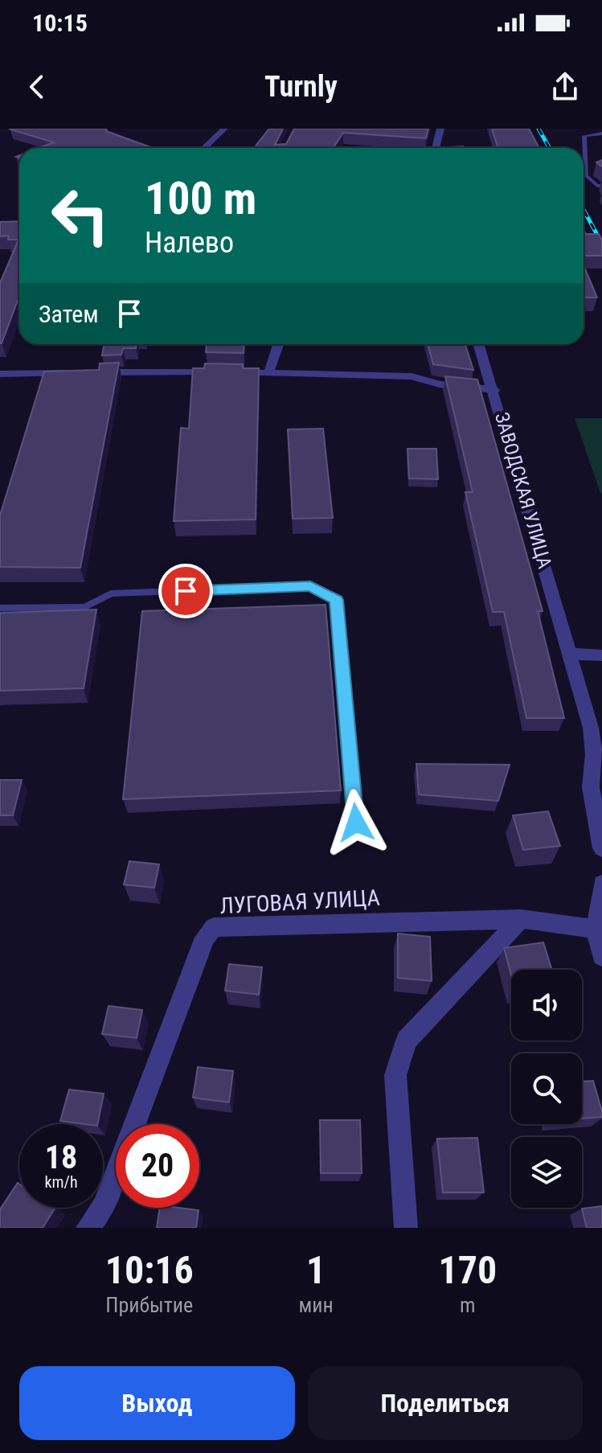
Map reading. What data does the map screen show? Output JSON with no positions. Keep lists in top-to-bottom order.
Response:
{
  "streets": {
    "street": ["ЗАВОДСКАЯ УЛИЦА", "ЛУГОВАЯ УЛИЦА"]
  },
  "page": {
    "status": "10:15",
    "header": "Turnly",
    "turn": ["100 m", "Налево"],
    "then": "Затем",
    "speed": "18 km/h",
    "limit": "20",
    "eta": [
      "10:16",
      "Прибытие",
      "1",
      "мин",
      "170",
      "m"
    ],
    "buttons": ["Выход", "Поделиться"]
  }
}
